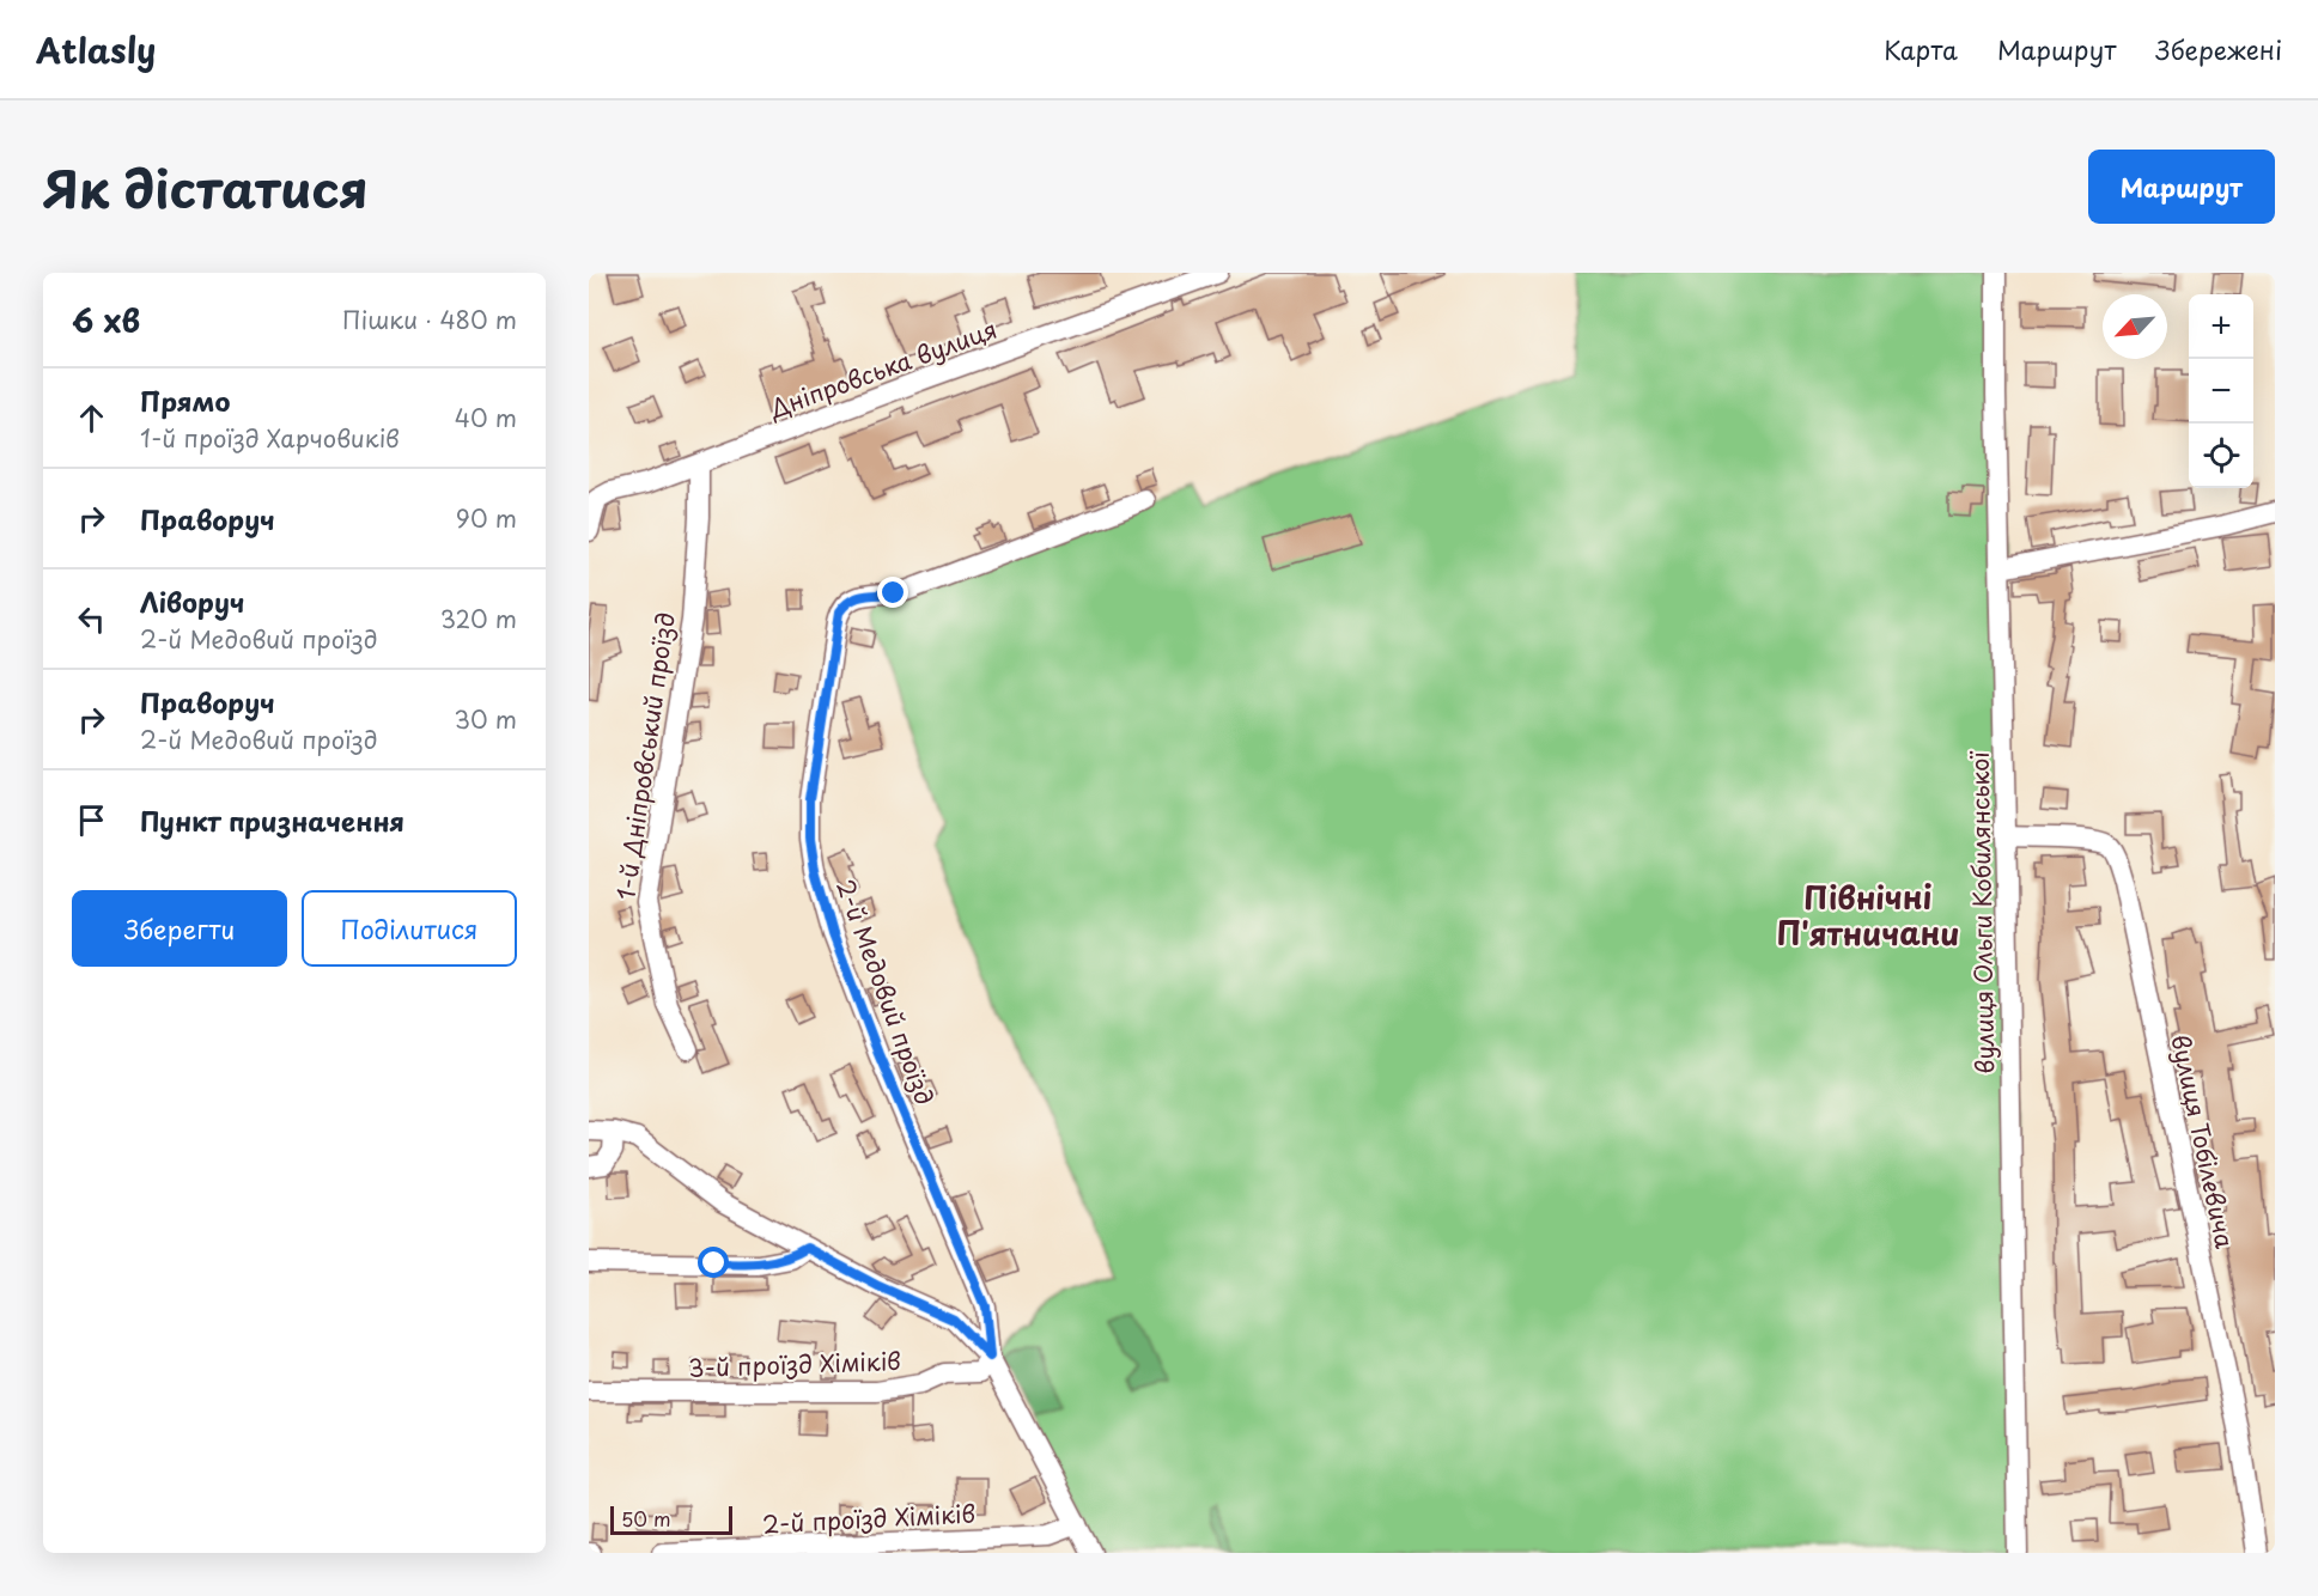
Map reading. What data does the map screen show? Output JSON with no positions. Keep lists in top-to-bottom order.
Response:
{
  "streets": {
    "street": [
      "Дніпровська вулиця",
      "1-й Дніпровський проїзд",
      "вулиця Ольги Кобилянської",
      "2-й Медовий проїзд",
      "вулиця Тобілевича",
      "3-й проїзд Хіміків",
      "2-й проїзд Хіміків"
    ]
  },
  "crossings": [
    ["Дніпровська вулиця", "1-й Дніпровський проїзд"],
    ["вулиця Ольги Кобилянської", "вулиця Тобілевича"],
    ["2-й Медовий проїзд", "3-й проїзд Хіміків"],
    ["2-й Медовий проїзд", "2-й проїзд Хіміків"]
  ],
  "districts": ["Північні П'ятничани"],
  "scale_bar": "50 m",
  "north": "bottom left",
  "page": {
    "header": "Atlasly",
    "nav": ["Карта", "Маршрут", "Збережені"],
    "title": "Як дістатися",
    "buttons": [
      "Маршрут",
      ["Зберегти", "Поділитися"]
    ],
    "heading": ["6 хв", "Пішки · 480 m"],
    "map_buttons": ["+", "−"],
    "list": [
      ["Прямо", "1-й проїзд Харчовиків", "40 m"],
      ["Праворуч", "90 m"],
      ["Ліворуч", "2-й Медовий проїзд", "320 m"],
      ["Праворуч", "2-й Медовий проїзд", "30 m"],
      "Пункт призначення"
    ],
    "scale": "50 m"
  }
}
